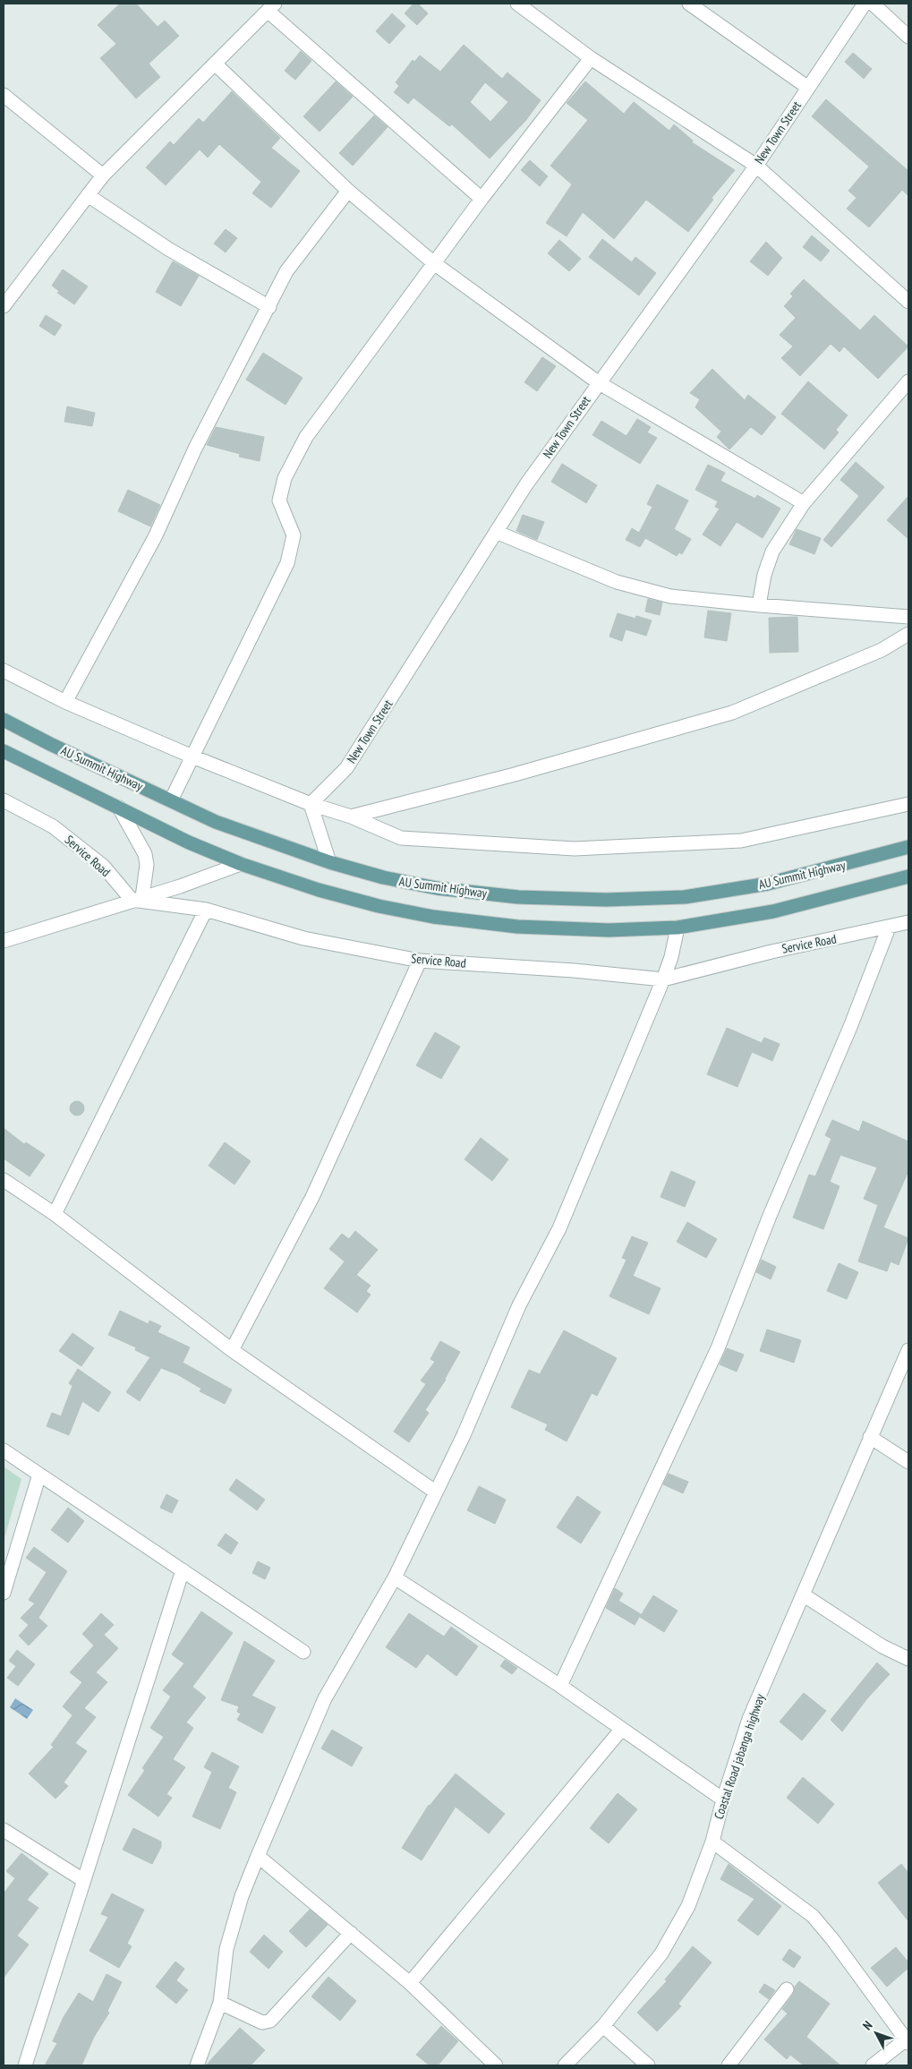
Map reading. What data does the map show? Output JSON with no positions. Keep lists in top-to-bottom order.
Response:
{
  "streets": {
    "main road": ["AU Summit Highway"],
    "street": ["New Town Street", "Service Road", "Coastal Road jabanga highway"]
  },
  "north": "top left"
}
